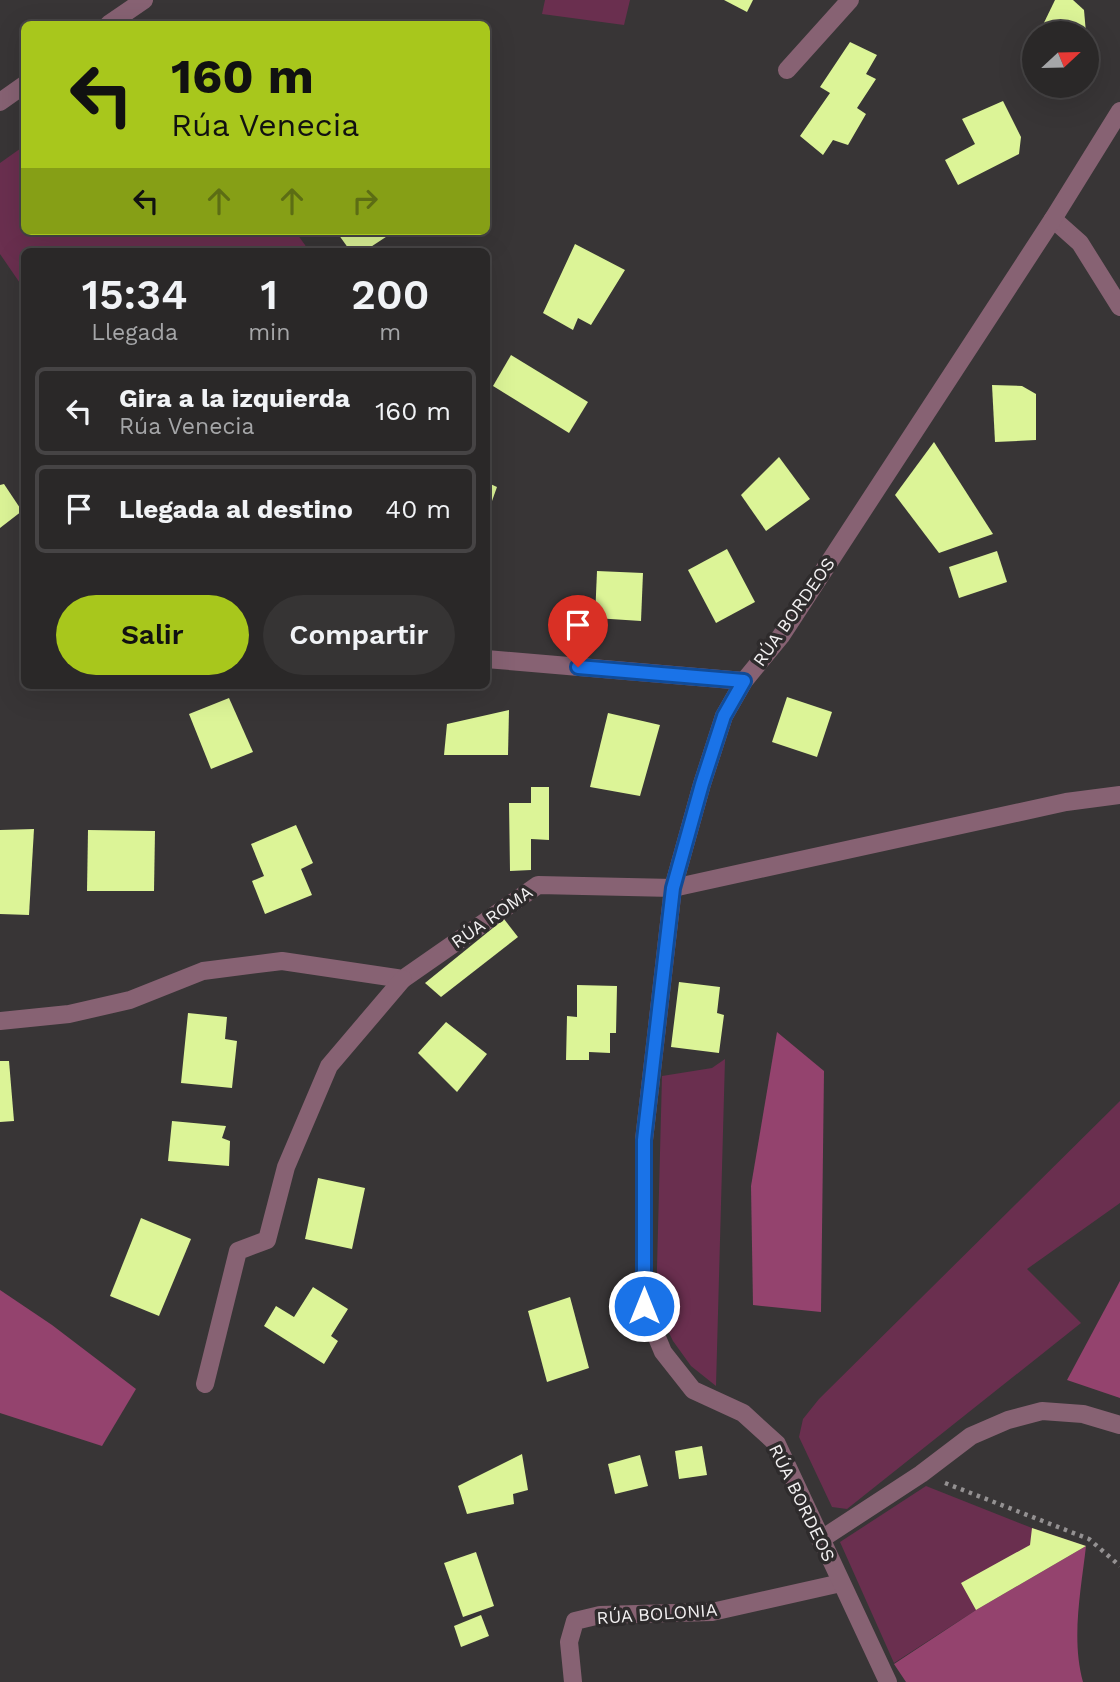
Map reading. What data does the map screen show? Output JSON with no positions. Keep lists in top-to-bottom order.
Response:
{
  "streets": {
    "street": ["RÚA BORDEOS", "RÚA ROMA", "RÚA BOLONIA"]
  },
  "crossings": [
    ["RÚA BORDEOS", "RÚA ROMA"],
    ["RÚA BORDEOS", "RÚA BOLONIA"]
  ],
  "north": "right",
  "page": {
    "turn": ["160 m", "Rúa Venecia"],
    "eta": [
      "15:34",
      "Llegada",
      "1",
      "min",
      "200",
      "m"
    ],
    "list": [
      {
        "name": "Gira a la izquierda",
        "note": "Rúa Venecia",
        "value": "160 m"
      },
      {
        "name": "Llegada al destino",
        "value": "40 m"
      }
    ],
    "buttons": ["Salir", "Compartir"]
  }
}
